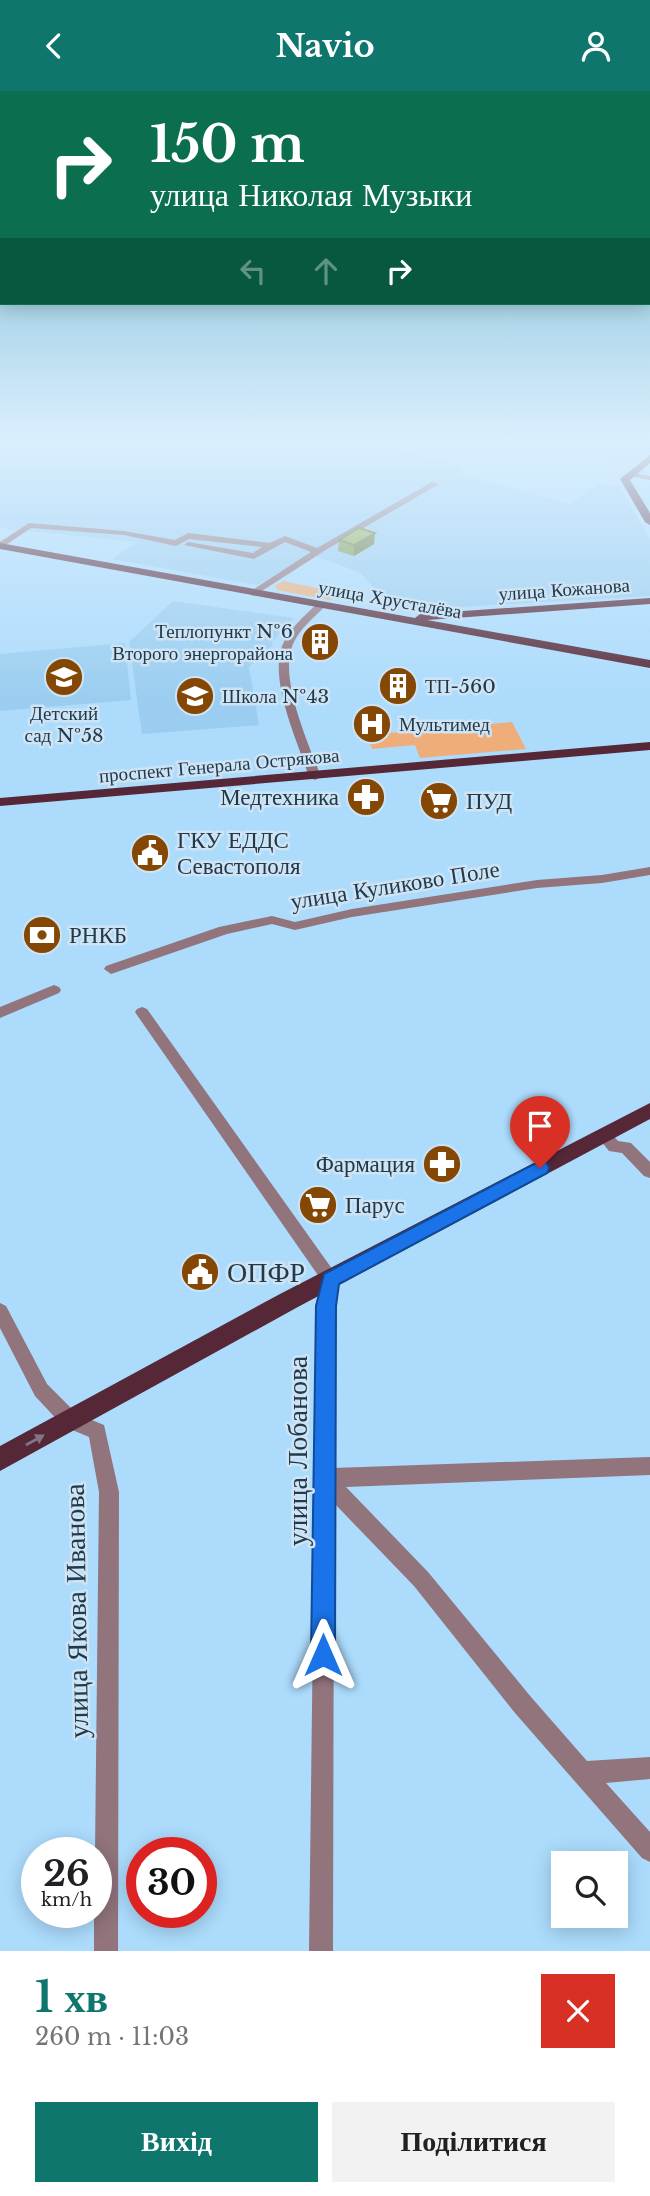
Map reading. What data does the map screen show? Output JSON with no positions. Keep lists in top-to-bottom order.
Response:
{
  "streets": {
    "main road": ["улица Кожанова", "улица Хрусталёва", "проспект Генерала Острякова"],
    "street": ["улица Куликово Поле", "улица Лобанова", "улица Якова Иванова"]
  },
  "crossings": [
    ["улица Кожанова", "улица Хрусталёва"]
  ],
  "places": {
    "building": ["Теплопункт №6 Второго энергорайона", "ТП-560"],
    "school or university": ["Детский сад №58", "Школа №43"],
    "hospital": ["Мультимед"],
    "pharmacy": ["Медтехника", "Фармация"],
    "supermarket": ["ПУД", "Парус"],
    "public building": ["ГКУ ЕДДС Севастополя", "ОПФР"],
    "bank": ["РНКБ"]
  },
  "page": {
    "header": "Navio",
    "turn": ["150 m", "улица Николая Музыки"],
    "speed": "26 km/h",
    "limit": "30",
    "heading": ["1 хв", "260 m · 11:03"],
    "buttons": ["Вихід", "Поділитися"]
  }
}
